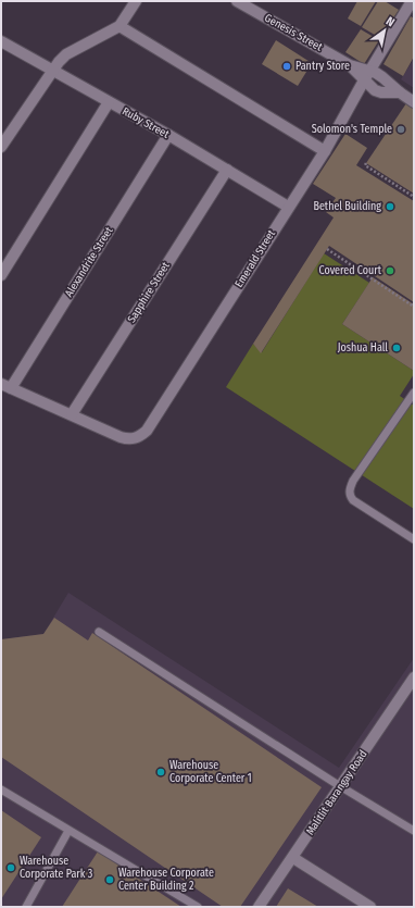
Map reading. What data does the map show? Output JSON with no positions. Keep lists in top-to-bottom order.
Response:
{
  "streets": {
    "street": [
      "Genesis Street",
      "Ruby Street",
      "Emerald Street",
      "Alexandrite Street",
      "Sapphire Street",
      "Malitlit Barangay Road"
    ]
  },
  "crossings": [
    ["Genesis Street", "Emerald Street"],
    ["Ruby Street", "Emerald Street"],
    ["Ruby Street", "Alexandrite Street"],
    ["Ruby Street", "Sapphire Street"],
    ["Emerald Street", "Sapphire Street"]
  ],
  "places": [
    "Pantry Store",
    "Solomon's Temple",
    "Bethel Building",
    "Covered Court",
    "Joshua Hall",
    "Warehouse Corporate Center 1",
    "Warehouse Corporate Park 3",
    "Warehouse Corporate Center Building 2"
  ],
  "north": "top right"
}
